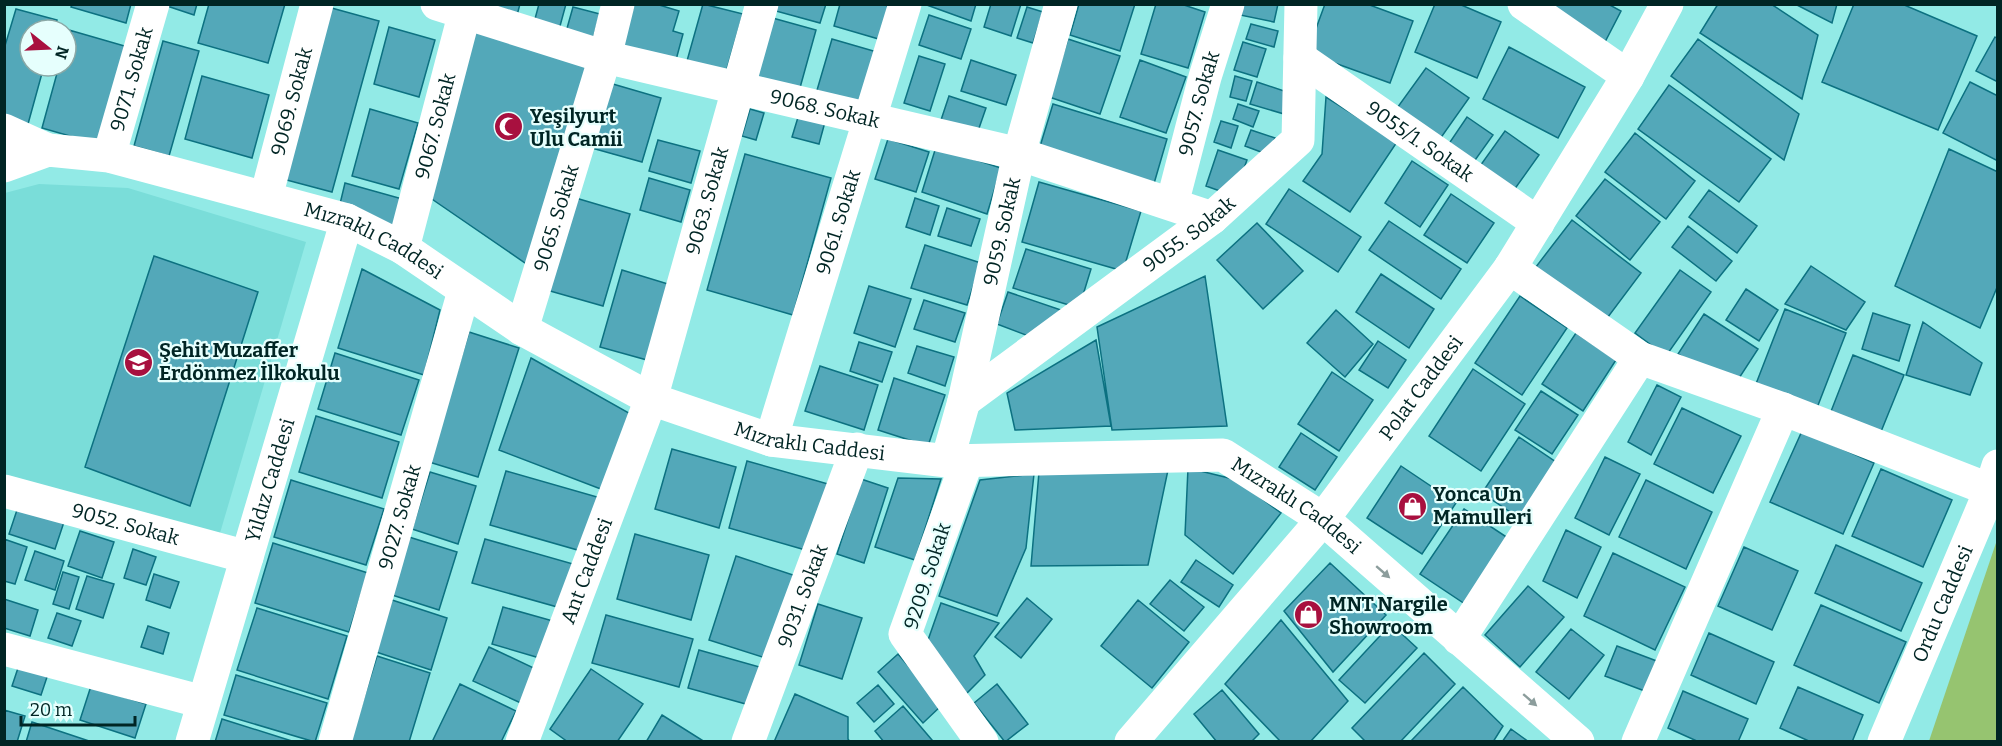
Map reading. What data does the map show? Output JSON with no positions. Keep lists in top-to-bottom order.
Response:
{
  "streets": {
    "street": [
      "9071. Sokak",
      "9069. Sokak",
      "9057. Sokak",
      "9068. Sokak",
      "9067. Sokak",
      "9055/1. Sokak",
      "9063. Sokak",
      "9065. Sokak",
      "9061. Sokak",
      "9059. Sokak",
      "9055. Sokak",
      "Mızraklı Caddesi",
      "Polat Caddesi",
      "Yıldız Caddesi",
      "9027. Sokak",
      "9052. Sokak",
      "Ant Caddesi",
      "9209. Sokak",
      "9031. Sokak",
      "Ordu Caddesi"
    ]
  },
  "crossings": [
    ["9071. Sokak", "Mızraklı Caddesi"],
    ["9069. Sokak", "Mızraklı Caddesi"],
    ["9057. Sokak", "9068. Sokak"],
    ["9068. Sokak", "9067. Sokak"],
    ["9068. Sokak", "9063. Sokak"],
    ["9068. Sokak", "9065. Sokak"],
    ["9068. Sokak", "9061. Sokak"],
    ["9068. Sokak", "9059. Sokak"],
    ["9068. Sokak", "9055. Sokak"],
    ["9067. Sokak", "Mızraklı Caddesi"],
    ["9055/1. Sokak", "9055. Sokak"],
    ["9055/1. Sokak", "Polat Caddesi"],
    ["9063. Sokak", "Mızraklı Caddesi"],
    ["9063. Sokak", "Ant Caddesi"],
    ["9065. Sokak", "Mızraklı Caddesi"],
    ["9061. Sokak", "Mızraklı Caddesi"],
    ["9059. Sokak", "9055. Sokak"],
    ["9059. Sokak", "Mızraklı Caddesi"],
    ["9059. Sokak", "9209. Sokak"],
    ["Mızraklı Caddesi", "Polat Caddesi"],
    ["Mızraklı Caddesi", "Yıldız Caddesi"],
    ["Mızraklı Caddesi", "9027. Sokak"],
    ["Mızraklı Caddesi", "Ant Caddesi"],
    ["Mızraklı Caddesi", "9209. Sokak"],
    ["Mızraklı Caddesi", "9031. Sokak"],
    ["Yıldız Caddesi", "9052. Sokak"]
  ],
  "places": {
    "mosque": ["Yeşilyurt Ulu Camii"],
    "school or university": ["Şehit Muzaffer Erdönmez İlkokulu"],
    "shop": ["Yonca Un Mamulleri", "MNT Nargile Showroom"]
  },
  "scale_bar": "20 m",
  "north": "right"
}
